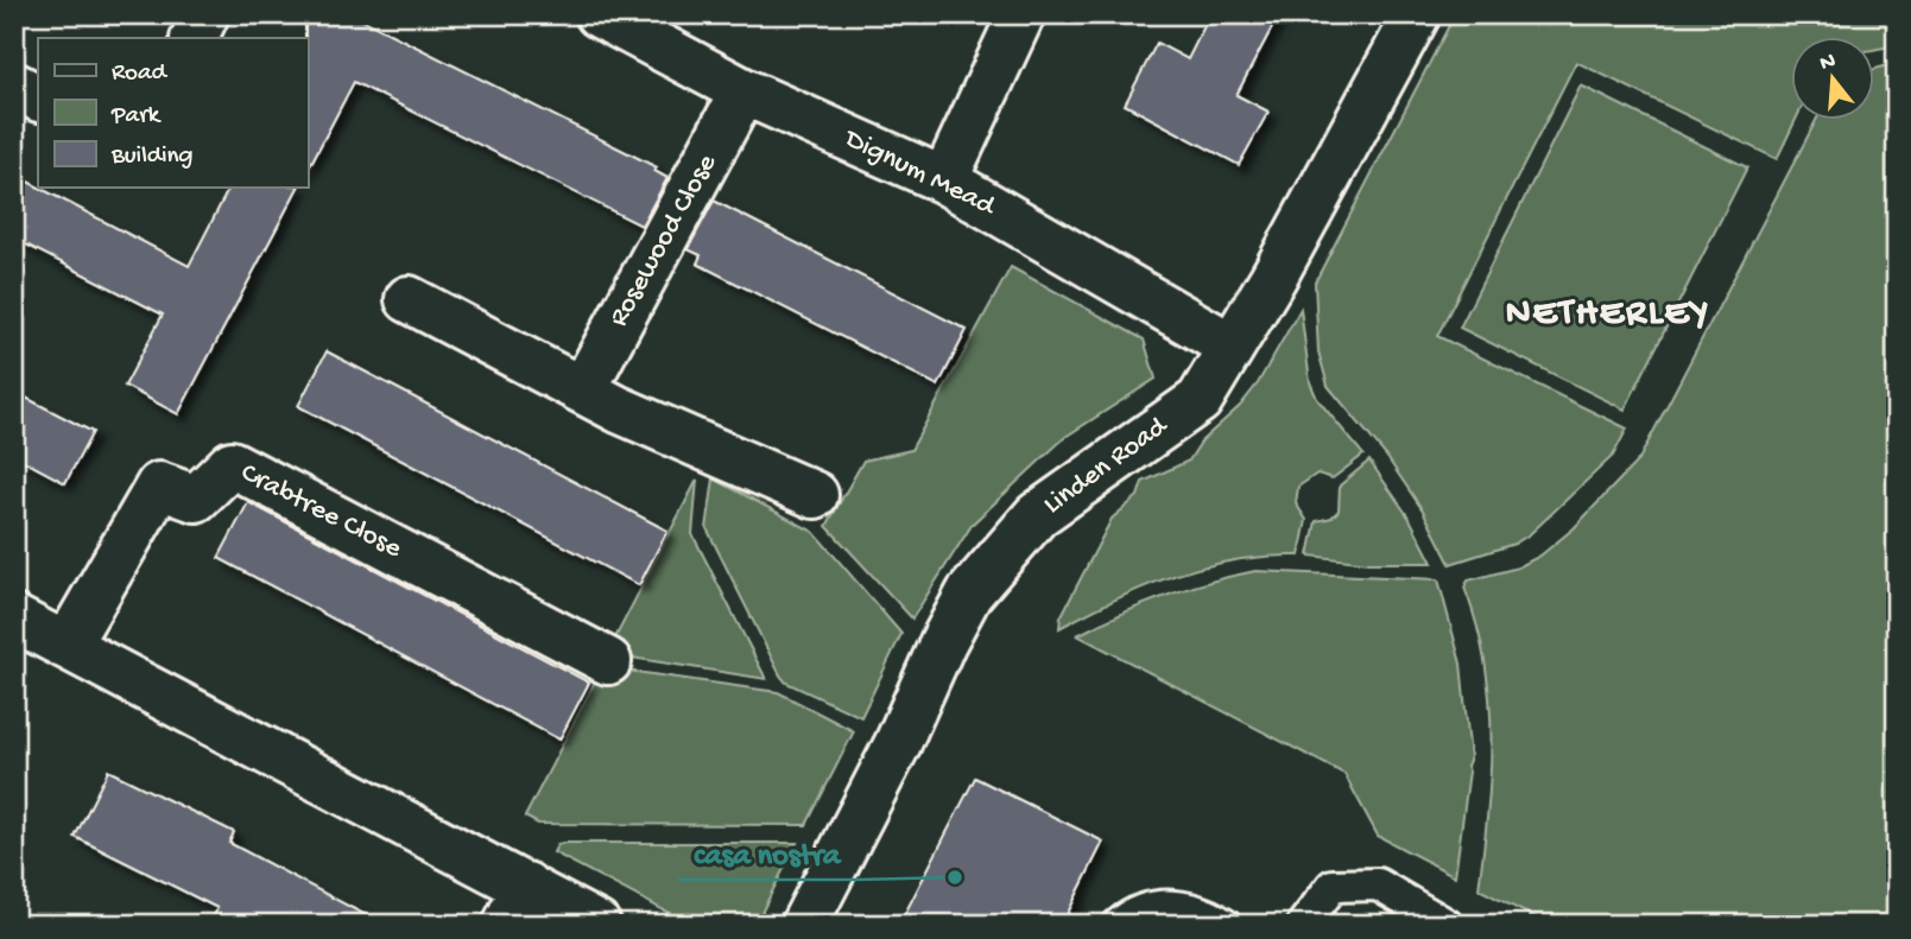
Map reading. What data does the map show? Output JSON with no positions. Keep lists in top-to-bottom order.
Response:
{
  "streets": {
    "street": [
      "Dignum Mead",
      "Rosewood Close",
      "Linden Road",
      "Crabtree Close"
    ]
  },
  "crossings": [
    ["Dignum Mead", "Rosewood Close"],
    ["Dignum Mead", "Linden Road"]
  ],
  "districts": ["NETHERLEY"],
  "places": ["casa nostra"],
  "legend": ["Road", "Park", "Building"],
  "north": "top"
}
